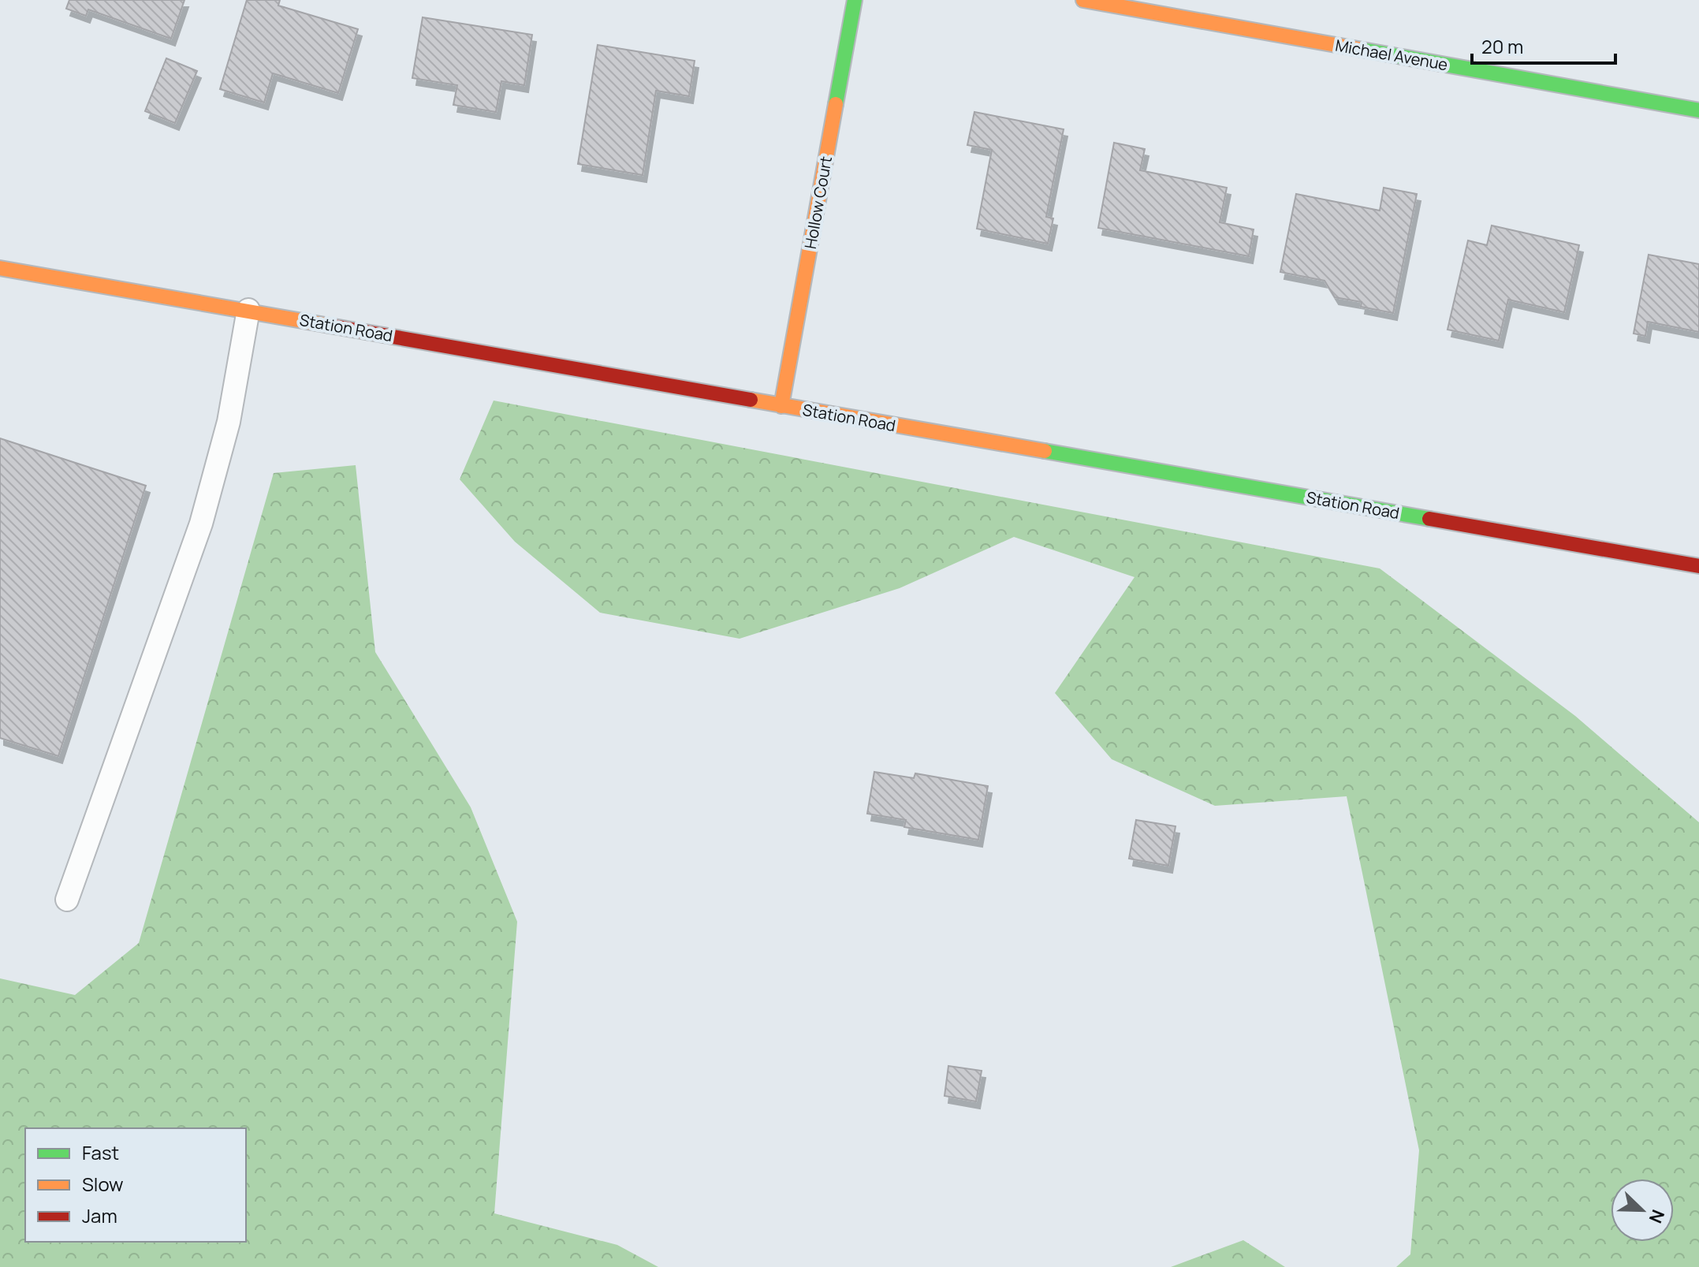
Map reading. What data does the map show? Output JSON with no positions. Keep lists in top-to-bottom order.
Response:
{
  "streets": {
    "main road": ["Michael Avenue", "Hollow Court", "Station Road"]
  },
  "crossings": [
    ["Hollow Court", "Station Road"]
  ],
  "legend": ["Fast", "Slow", "Jam"],
  "scale_bar": "20 m",
  "north": "bottom right"
}
